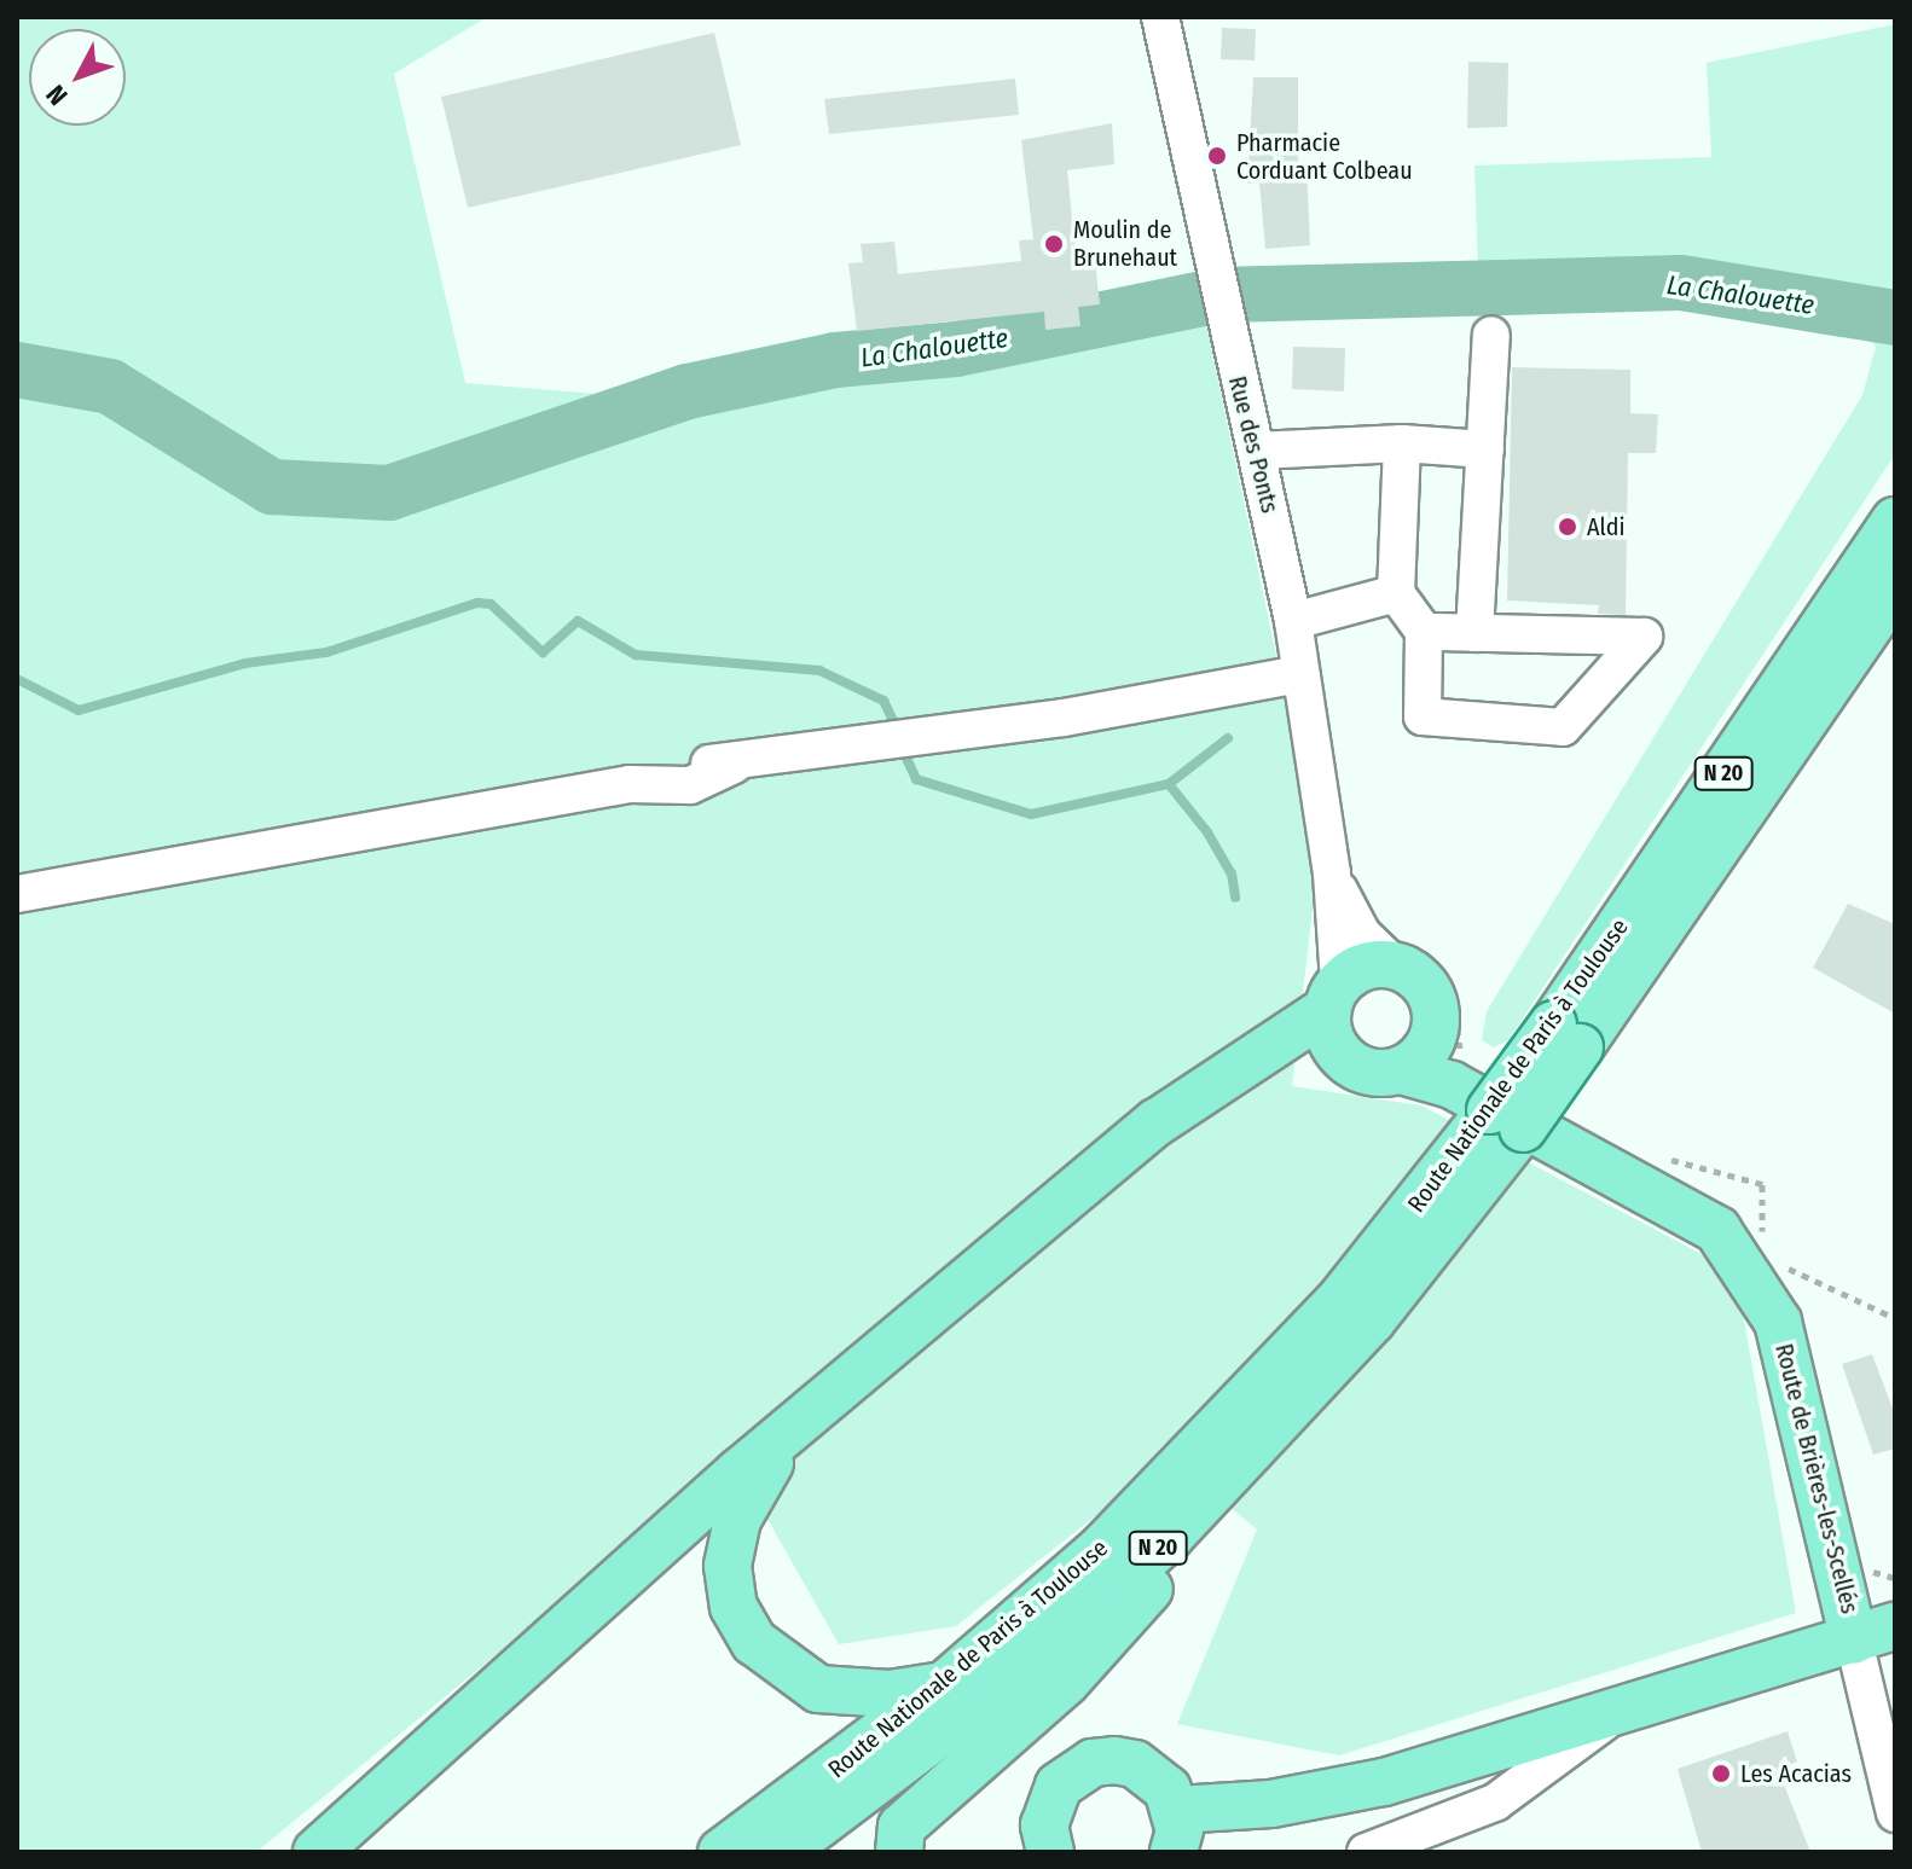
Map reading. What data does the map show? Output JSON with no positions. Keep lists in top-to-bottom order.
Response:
{
  "streets": {
    "main road": ["N 20", "Route Nationale de Paris à Toulouse", "Route de Brières-les-Scellés"],
    "street": ["Rue des Ponts"]
  },
  "crossings": [
    ["Rue des Ponts", "Route de Brières-les-Scellés"]
  ],
  "water": ["La Chalouette"],
  "places": [
    "Pharmacie Corduant Colbeau",
    "Moulin de Brunehaut",
    "Aldi",
    "Les Acacias"
  ],
  "north": "bottom left"
}
